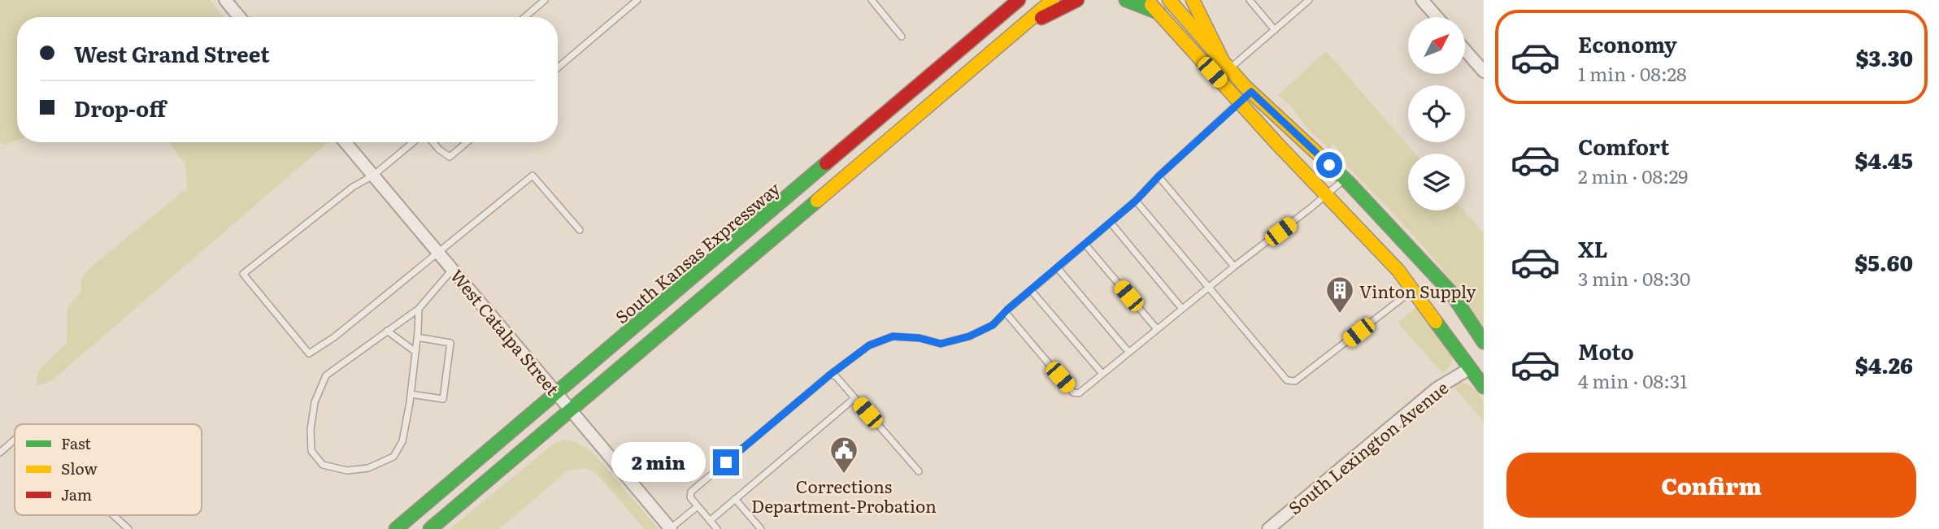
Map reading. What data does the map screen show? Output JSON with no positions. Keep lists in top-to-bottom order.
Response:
{
  "streets": {
    "main road": ["South Kansas Expressway"],
    "street": ["West Catalpa Street", "South Lexington Avenue"]
  },
  "crossings": [
    ["South Kansas Expressway", "West Catalpa Street"]
  ],
  "places": {
    "building": ["Vinton Supply"],
    "public building": ["Corrections Department-Probation"]
  },
  "legend": ["Fast", "Slow", "Jam"],
  "north": "top right",
  "page": {
    "list": [
      {
        "name": "Economy",
        "note": "1 min · 08:28",
        "value": "$3.30"
      },
      {
        "name": "Comfort",
        "note": "2 min · 08:29",
        "value": "$4.45"
      },
      {
        "name": "XL",
        "note": "3 min · 08:30",
        "value": "$5.60"
      },
      {
        "name": "Moto",
        "note": "4 min · 08:31",
        "value": "$4.26"
      }
    ],
    "banner": ["West Grand Street", "Drop-off"],
    "buttons": "Confirm",
    "bubble": "2 min"
  }
}
